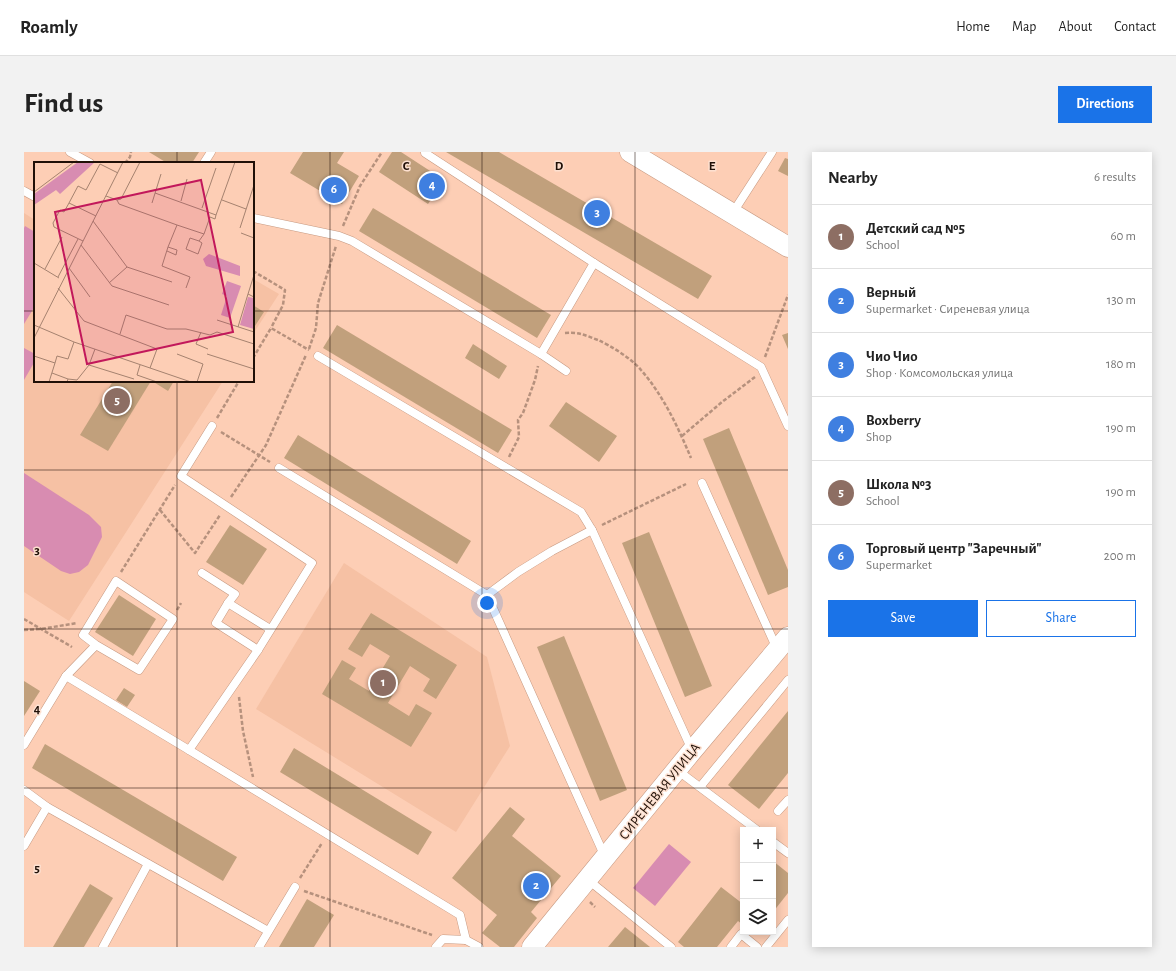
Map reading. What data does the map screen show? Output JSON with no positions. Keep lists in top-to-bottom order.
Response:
{
  "streets": {
    "street": ["СИРЕНЕВАЯ УЛИЦА"]
  },
  "page": {
    "header": "Roamly",
    "nav": [
      "Home",
      "Map",
      "About",
      "Contact"
    ],
    "buttons": [
      "Directions",
      ["Save", "Share"]
    ],
    "title": "Find us",
    "heading": ["Nearby", "6 results"],
    "pins": [
      "4",
      "6",
      "3",
      "5",
      "1",
      "2"
    ],
    "list": [
      {
        "mark": "1",
        "name": "Детский сад №5",
        "note": "School",
        "value": "60 m"
      },
      {
        "mark": "2",
        "name": "Верный",
        "note": "Supermarket · Сиреневая улица",
        "value": "130 m"
      },
      {
        "mark": "3",
        "name": "Чио Чио",
        "note": "Shop · Комсомольская улица",
        "value": "180 m"
      },
      {
        "mark": "4",
        "name": "Boxberry",
        "note": "Shop",
        "value": "190 m"
      },
      {
        "mark": "5",
        "name": "Школа №3",
        "note": "School",
        "value": "190 m"
      },
      {
        "mark": "6",
        "name": "Торговый центр \"Заречный\"",
        "note": "Supermarket",
        "value": "200 m"
      }
    ],
    "map_buttons": ["+", "−"]
  },
  "grid": {
    "columns": ["C", "D", "E"],
    "rows": ["3", "4", "5"]
  }
}
